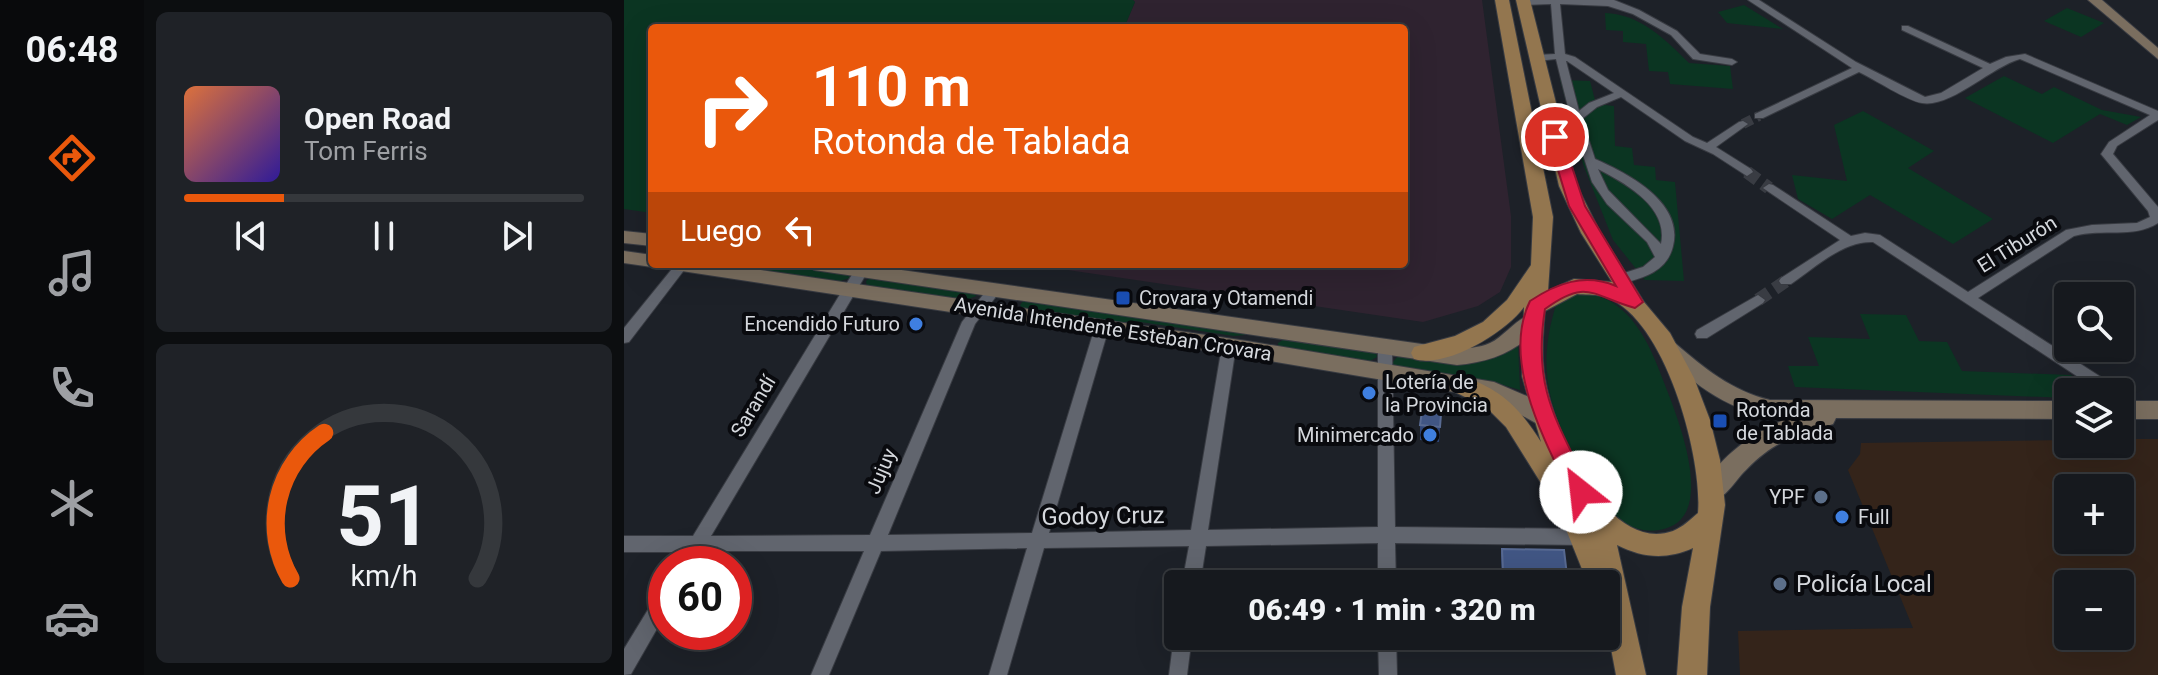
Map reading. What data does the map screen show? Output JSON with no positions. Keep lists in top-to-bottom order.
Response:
{
  "streets": {
    "main road": ["Avenida Intendente Esteban Crovara"],
    "street": [
      "El Tiburón",
      "Sarandí",
      "Jujuy",
      "Godoy Cruz"
    ]
  },
  "crossings": [
    ["Avenida Intendente Esteban Crovara", "Sarandí"],
    ["Avenida Intendente Esteban Crovara", "Jujuy"],
    ["Sarandí", "Godoy Cruz"],
    ["Jujuy", "Godoy Cruz"]
  ],
  "places": {
    "transit": ["Crovara y Otamendi", "Rotonda de Tablada"],
    "other": [
      "Encendido Futuro",
      "Lotería de la Provincia",
      "Minimercado",
      "YPF",
      "Full",
      "Policía Local"
    ]
  },
  "page": {
    "tabs": "06:48",
    "turn": ["110 m", "Rotonda de Tablada"],
    "song": ["Open Road", "Tom Ferris"],
    "then": "Luego",
    "map_buttons": ["+", "−"],
    "limit": "60",
    "trip": "06:49 · 1 min · 320 m",
    "gauge": ["51", "km/h"]
  }
}
